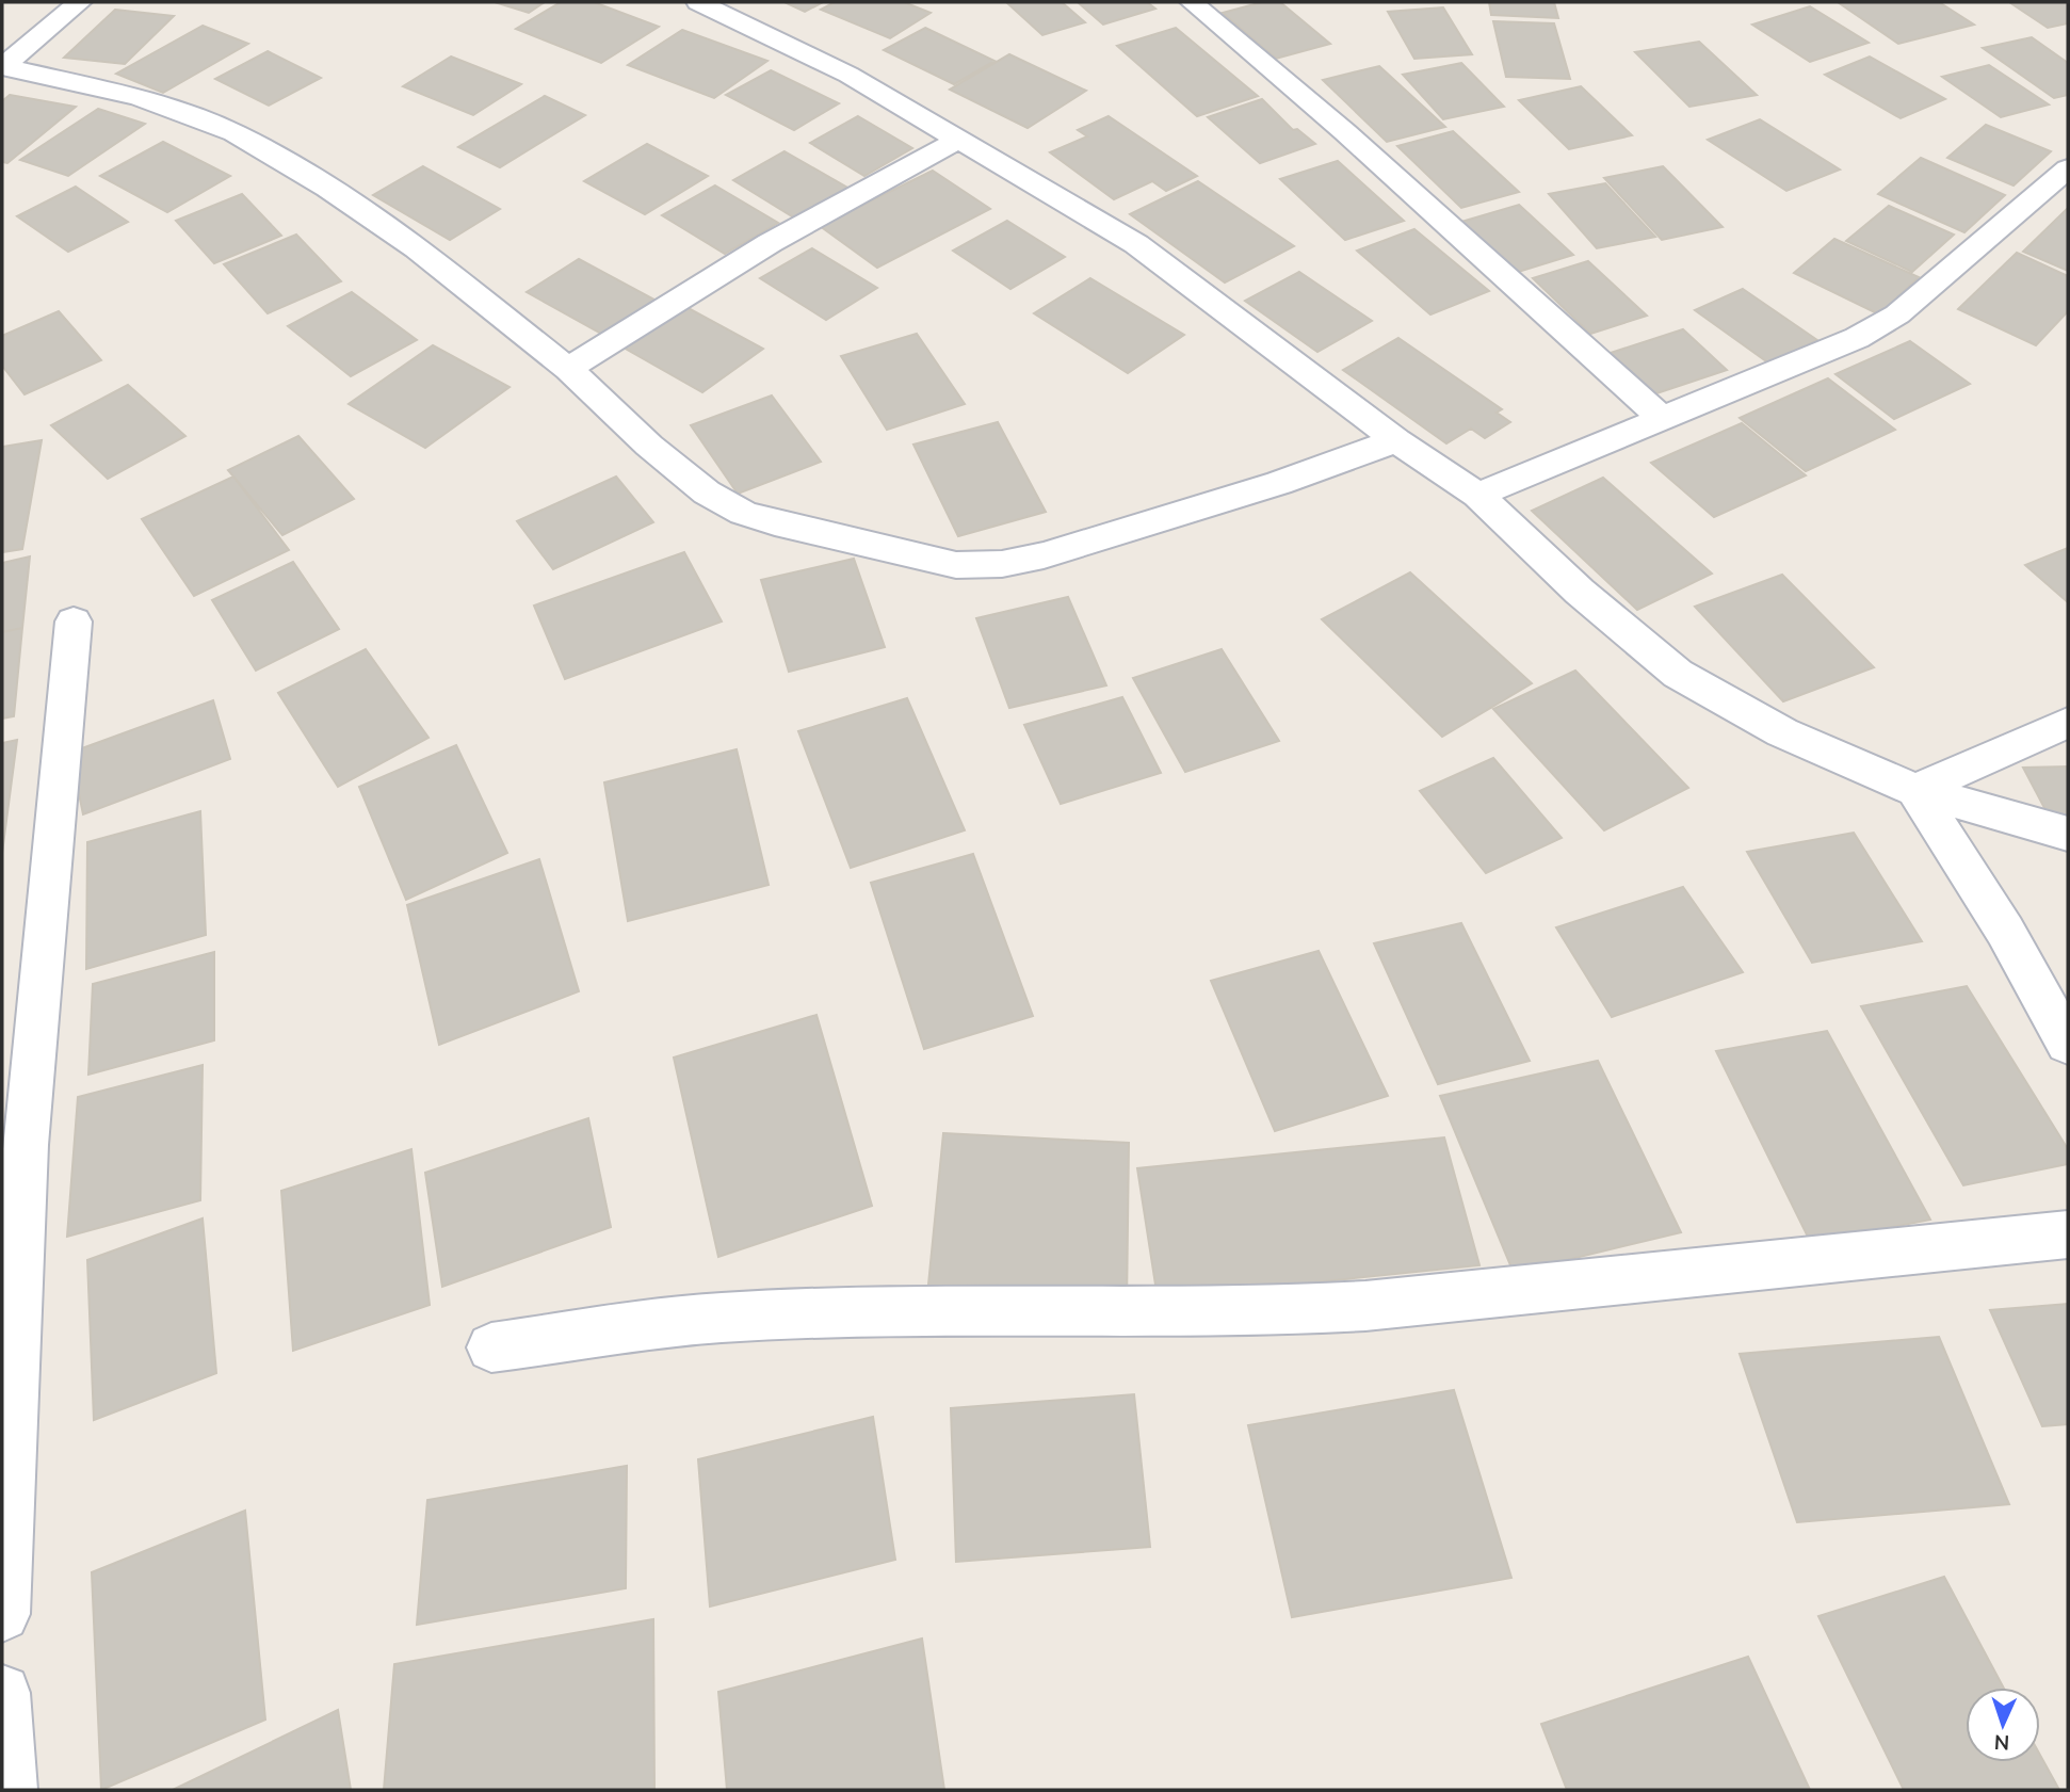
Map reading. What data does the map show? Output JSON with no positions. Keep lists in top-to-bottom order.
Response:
{
  "north": "bottom"
}
